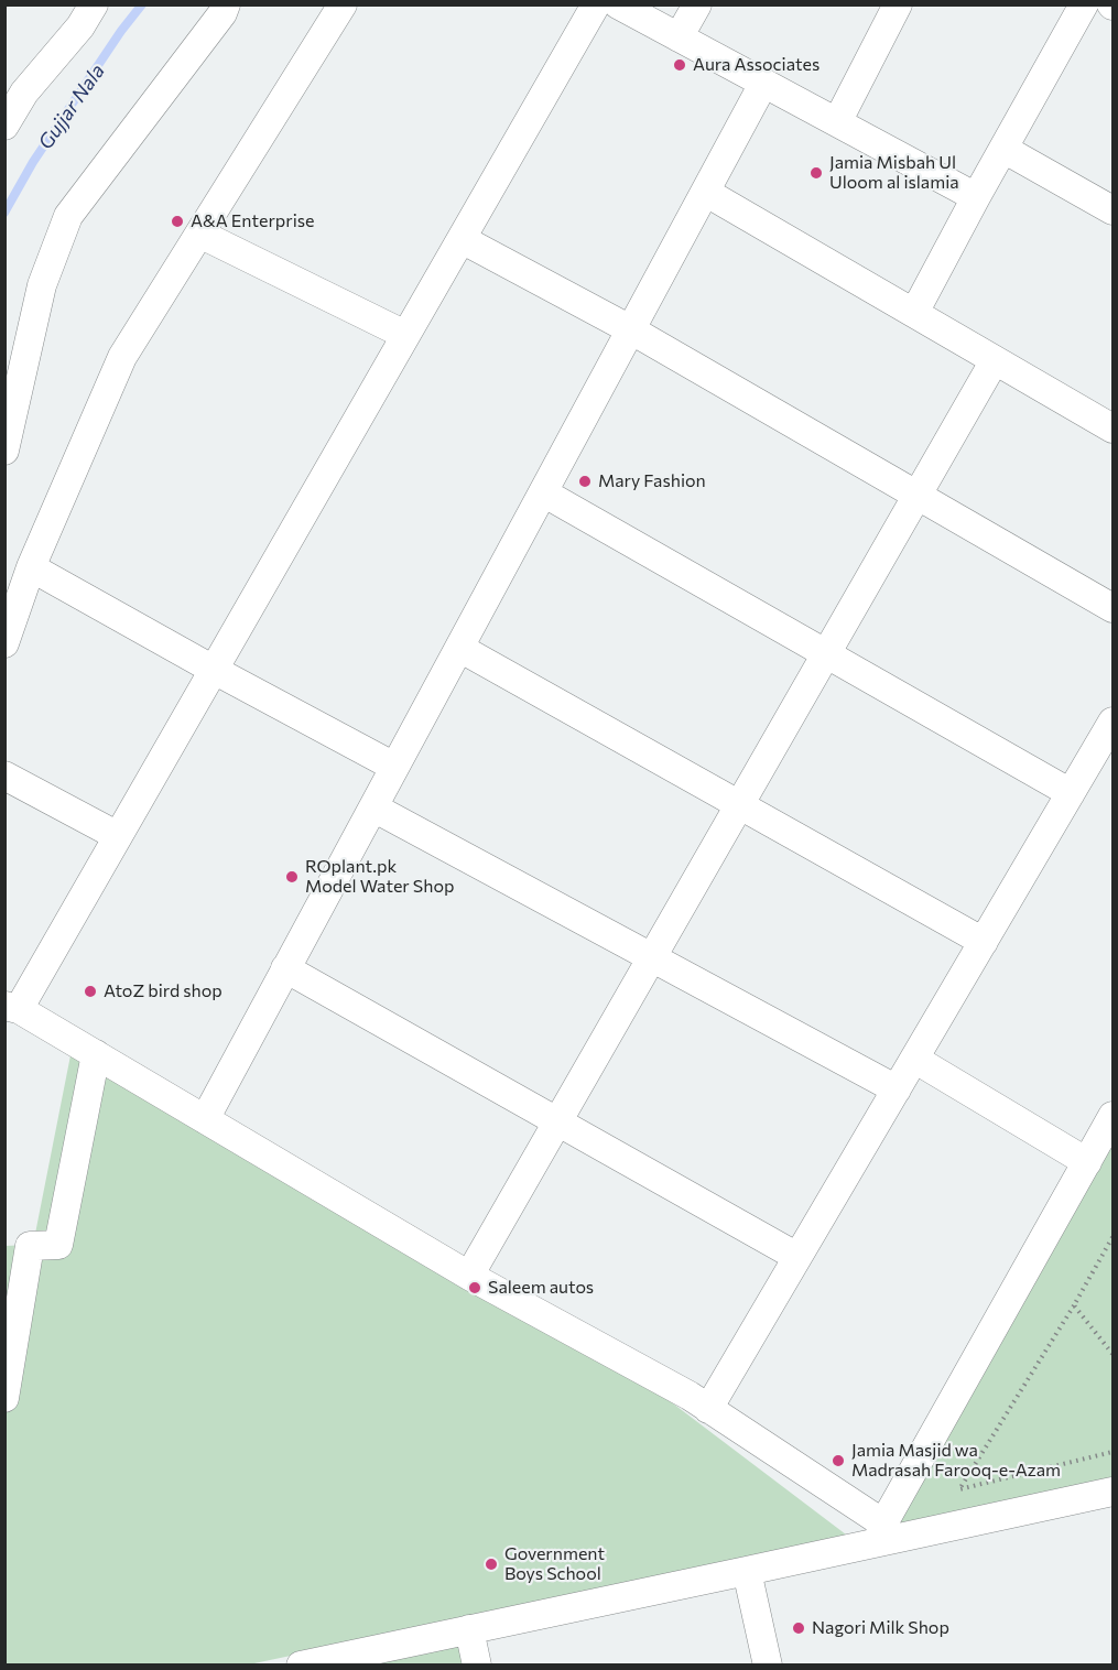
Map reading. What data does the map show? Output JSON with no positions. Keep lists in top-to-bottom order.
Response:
{
  "water": ["Gujjar Nala"],
  "places": [
    "Aura Associates",
    "Jamia Misbah Ul Uloom al islamia",
    "A&A Enterprise",
    "Mary Fashion",
    "ROplant.pk Model Water Shop",
    "AtoZ bird shop",
    "Saleem autos",
    "Jamia Masjid wa Madrasah Farooq-e-Azam",
    "Government Boys School",
    "Nagori Milk Shop"
  ]
}
